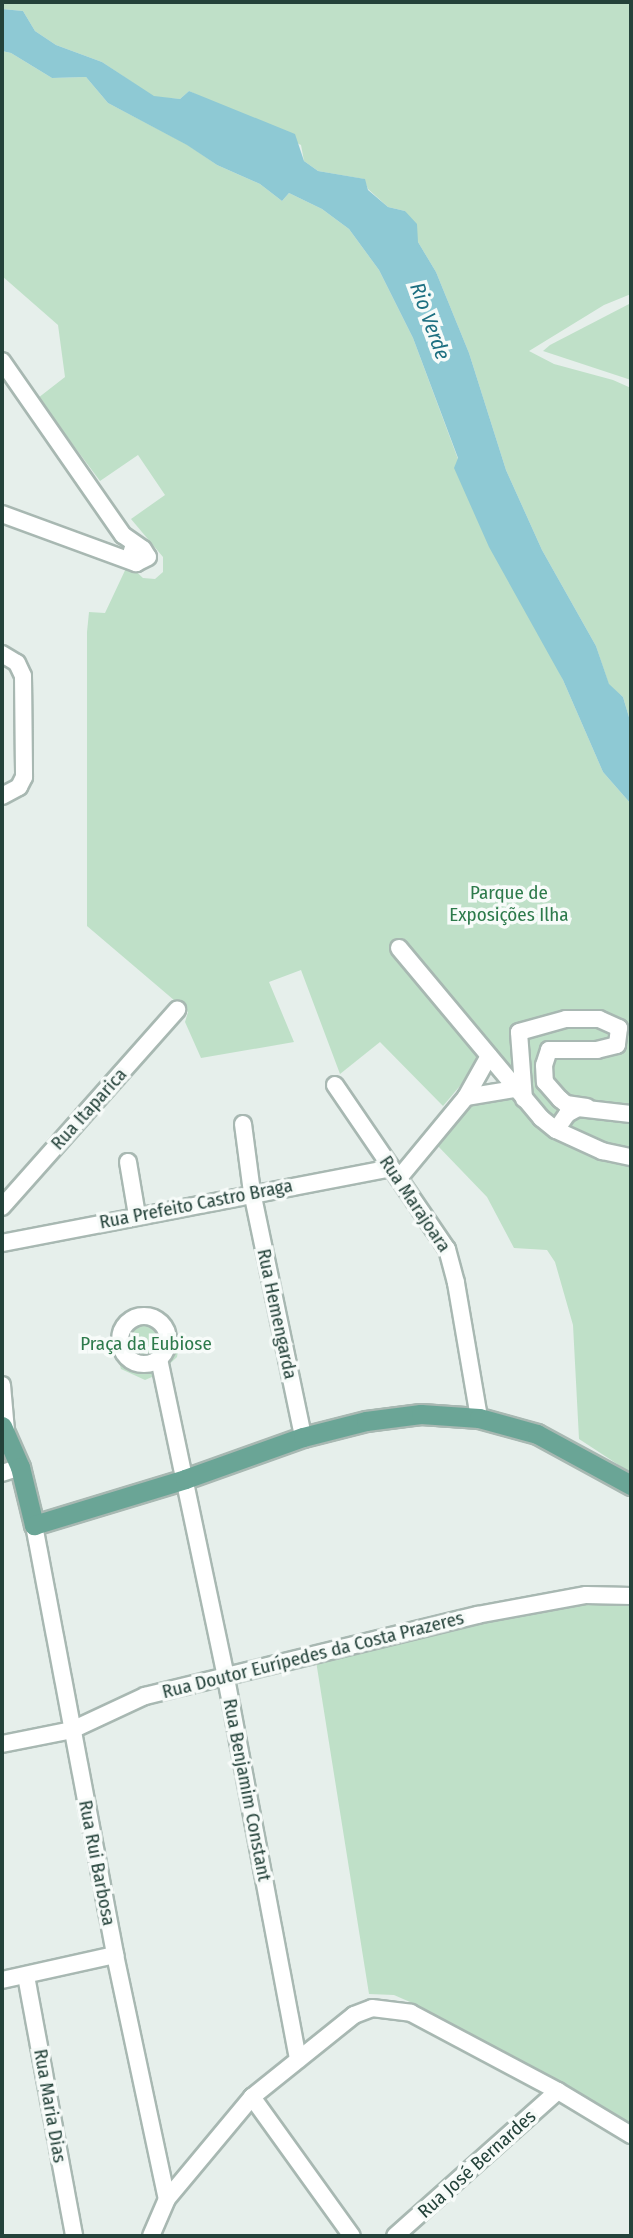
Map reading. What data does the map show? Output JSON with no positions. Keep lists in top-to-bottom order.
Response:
{
  "streets": {
    "street": [
      "Rua Itaparica",
      "Rua Prefeito Castro Braga",
      "Rua Marajoara",
      "Rua Hemengarda",
      "Rua Doutor Eurípedes da Costa Prazeres",
      "Rua Benjamim Constant",
      "Rua Rui Barbosa",
      "Rua Maria Dias",
      "Rua José Bernardes"
    ]
  },
  "crossings": [
    ["Rua Prefeito Castro Braga", "Rua Marajoara"],
    ["Rua Prefeito Castro Braga", "Rua Hemengarda"],
    ["Rua Doutor Eurípedes da Costa Prazeres", "Rua Benjamim Constant"],
    ["Rua Doutor Eurípedes da Costa Prazeres", "Rua Rui Barbosa"],
    ["Rua Benjamim Constant", "Rua José Bernardes"]
  ],
  "water": ["Rio Verde"],
  "parks": ["Parque de Exposições Ilha", "Praça da Eubiose"]
}
